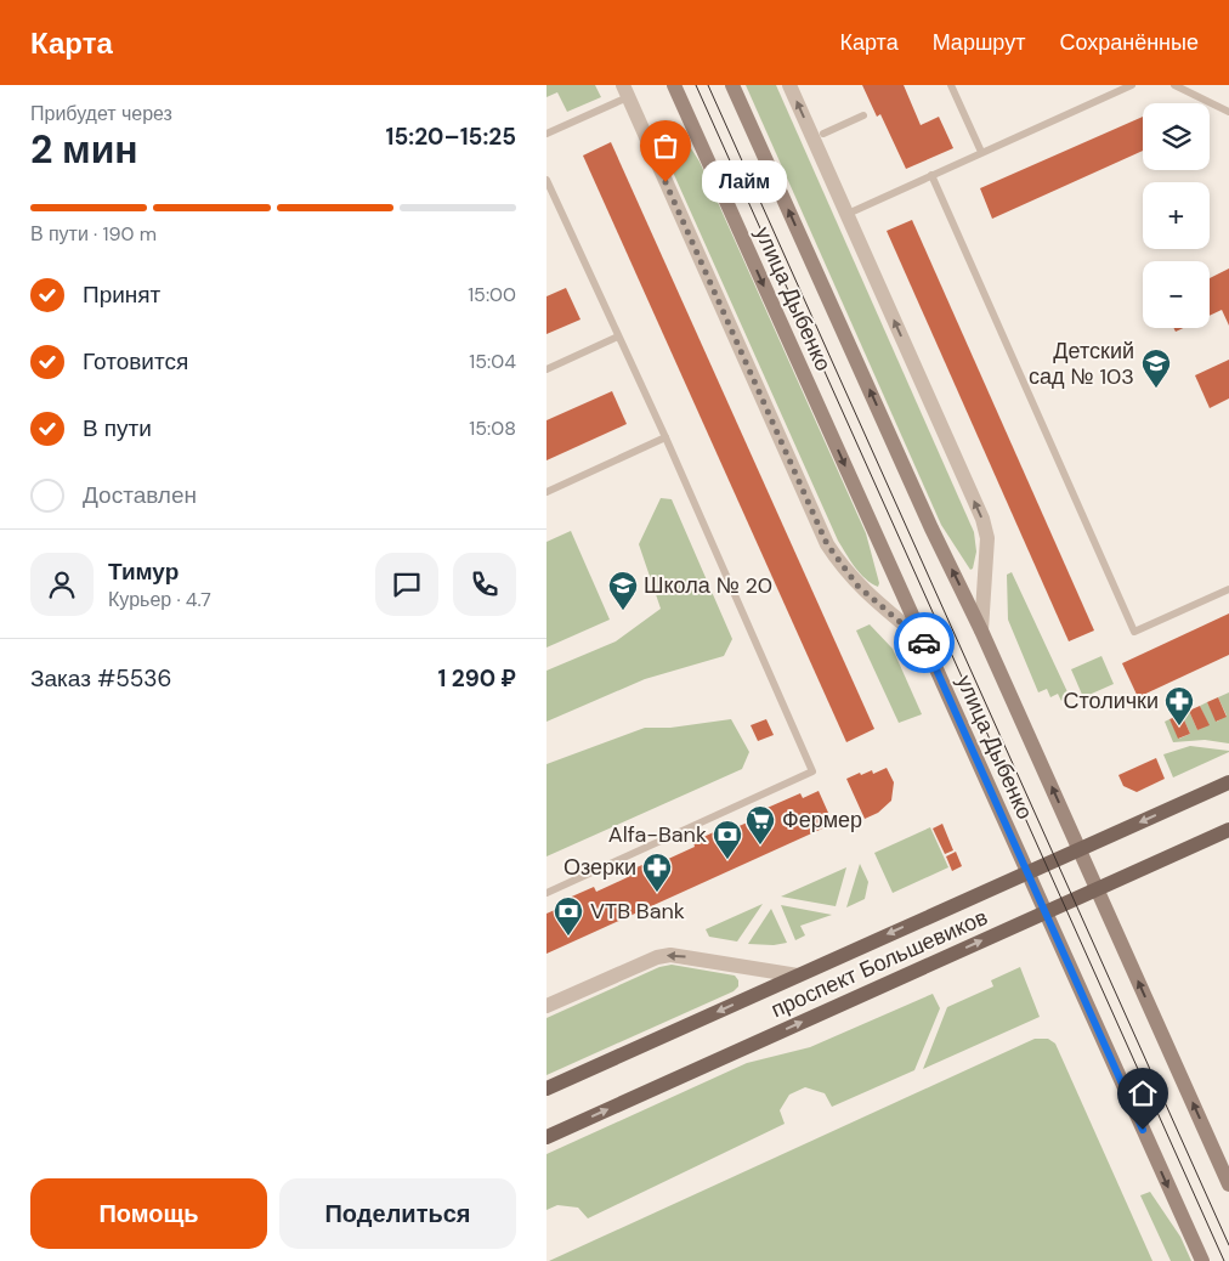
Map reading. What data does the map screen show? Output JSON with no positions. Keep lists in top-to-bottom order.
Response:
{
  "streets": {
    "main road": ["улица Дыбенко", "проспект Большевиков"]
  },
  "crossings": [
    ["улица Дыбенко", "проспект Большевиков"]
  ],
  "places": {
    "other": ["Лайм"],
    "school or university": ["Детский сад № 103", "Школа № 20"],
    "pharmacy": ["Столички", "Озерки"],
    "supermarket": ["Фермер"],
    "bank": ["Alfa-Bank", "VTB Bank"]
  },
  "page": {
    "header": "Карта",
    "nav": ["Карта", "Маршрут", "Сохранённые"],
    "heading": ["2 мин", "Прибудет через", "15:20–15:25"],
    "panel": [
      "Тимур",
      "Курьер · 4.7",
      "Заказ #5536",
      "1 290 ₽"
    ],
    "map_buttons": ["+", "−"],
    "bubble": "Лайм",
    "bar": "В пути · 190 m",
    "list": [
      ["Принят", "15:00"],
      ["Готовится", "15:04"],
      ["В пути", "15:08"],
      "Доставлен"
    ],
    "buttons": ["Помощь", "Поделиться"]
  }
}
